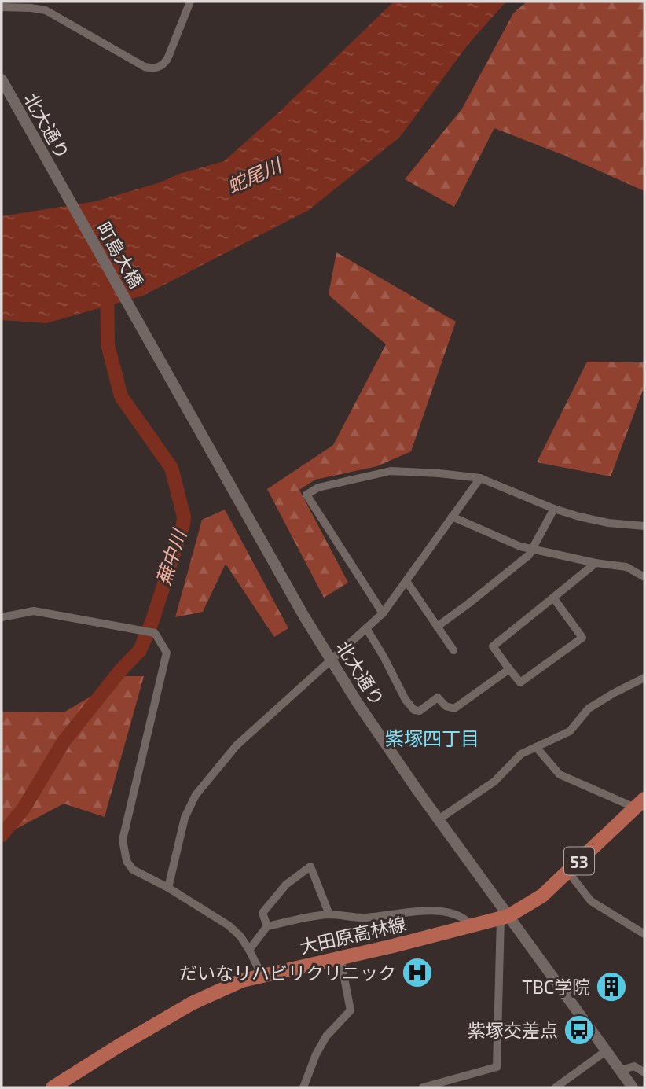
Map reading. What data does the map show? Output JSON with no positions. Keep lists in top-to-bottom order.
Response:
{
  "streets": {
    "main road": ["53", "大田原高林線"],
    "street": ["北大通り", "町島大橋"]
  },
  "crossings": [
    ["北大通り", "町島大橋"],
    ["北大通り", "大田原高林線"]
  ],
  "districts": ["紫塚四丁目"],
  "water": ["蛇尾川", "蕪中川"],
  "places": {
    "hospital": ["だいなリハビリクリニック"],
    "building": ["TBC学院"],
    "bus stop": ["紫塚交差点"]
  }
}
